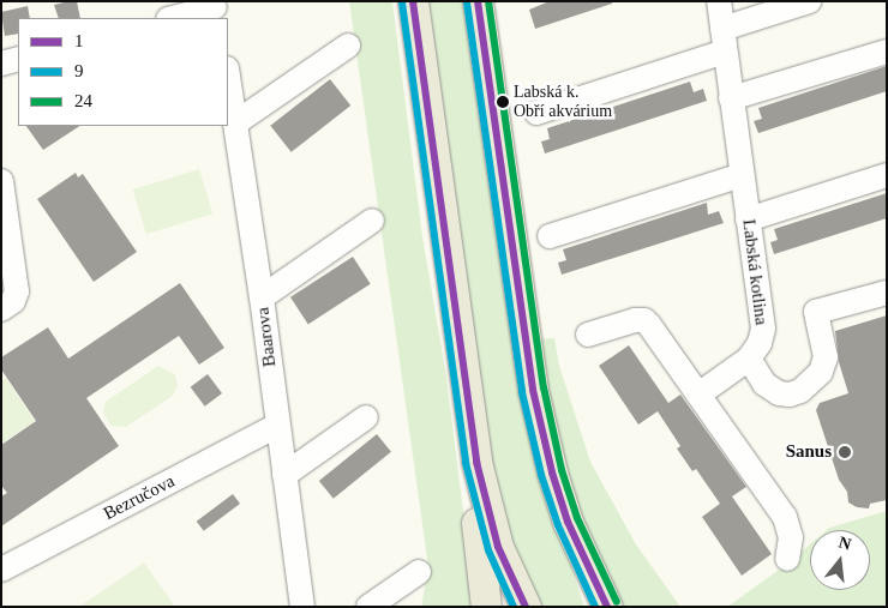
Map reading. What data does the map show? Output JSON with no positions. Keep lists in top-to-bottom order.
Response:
{
  "streets": {
    "street": ["Labská kotlina", "Baarova", "Bezručova"]
  },
  "crossings": [
    ["Baarova", "Bezručova"]
  ],
  "places": ["Labská k. Obří akvárium", "Sanus"],
  "lines": ["transit line 1", "transit line 24", "transit line 9"],
  "legend": ["1", "9", "24"],
  "north": "top"
}
